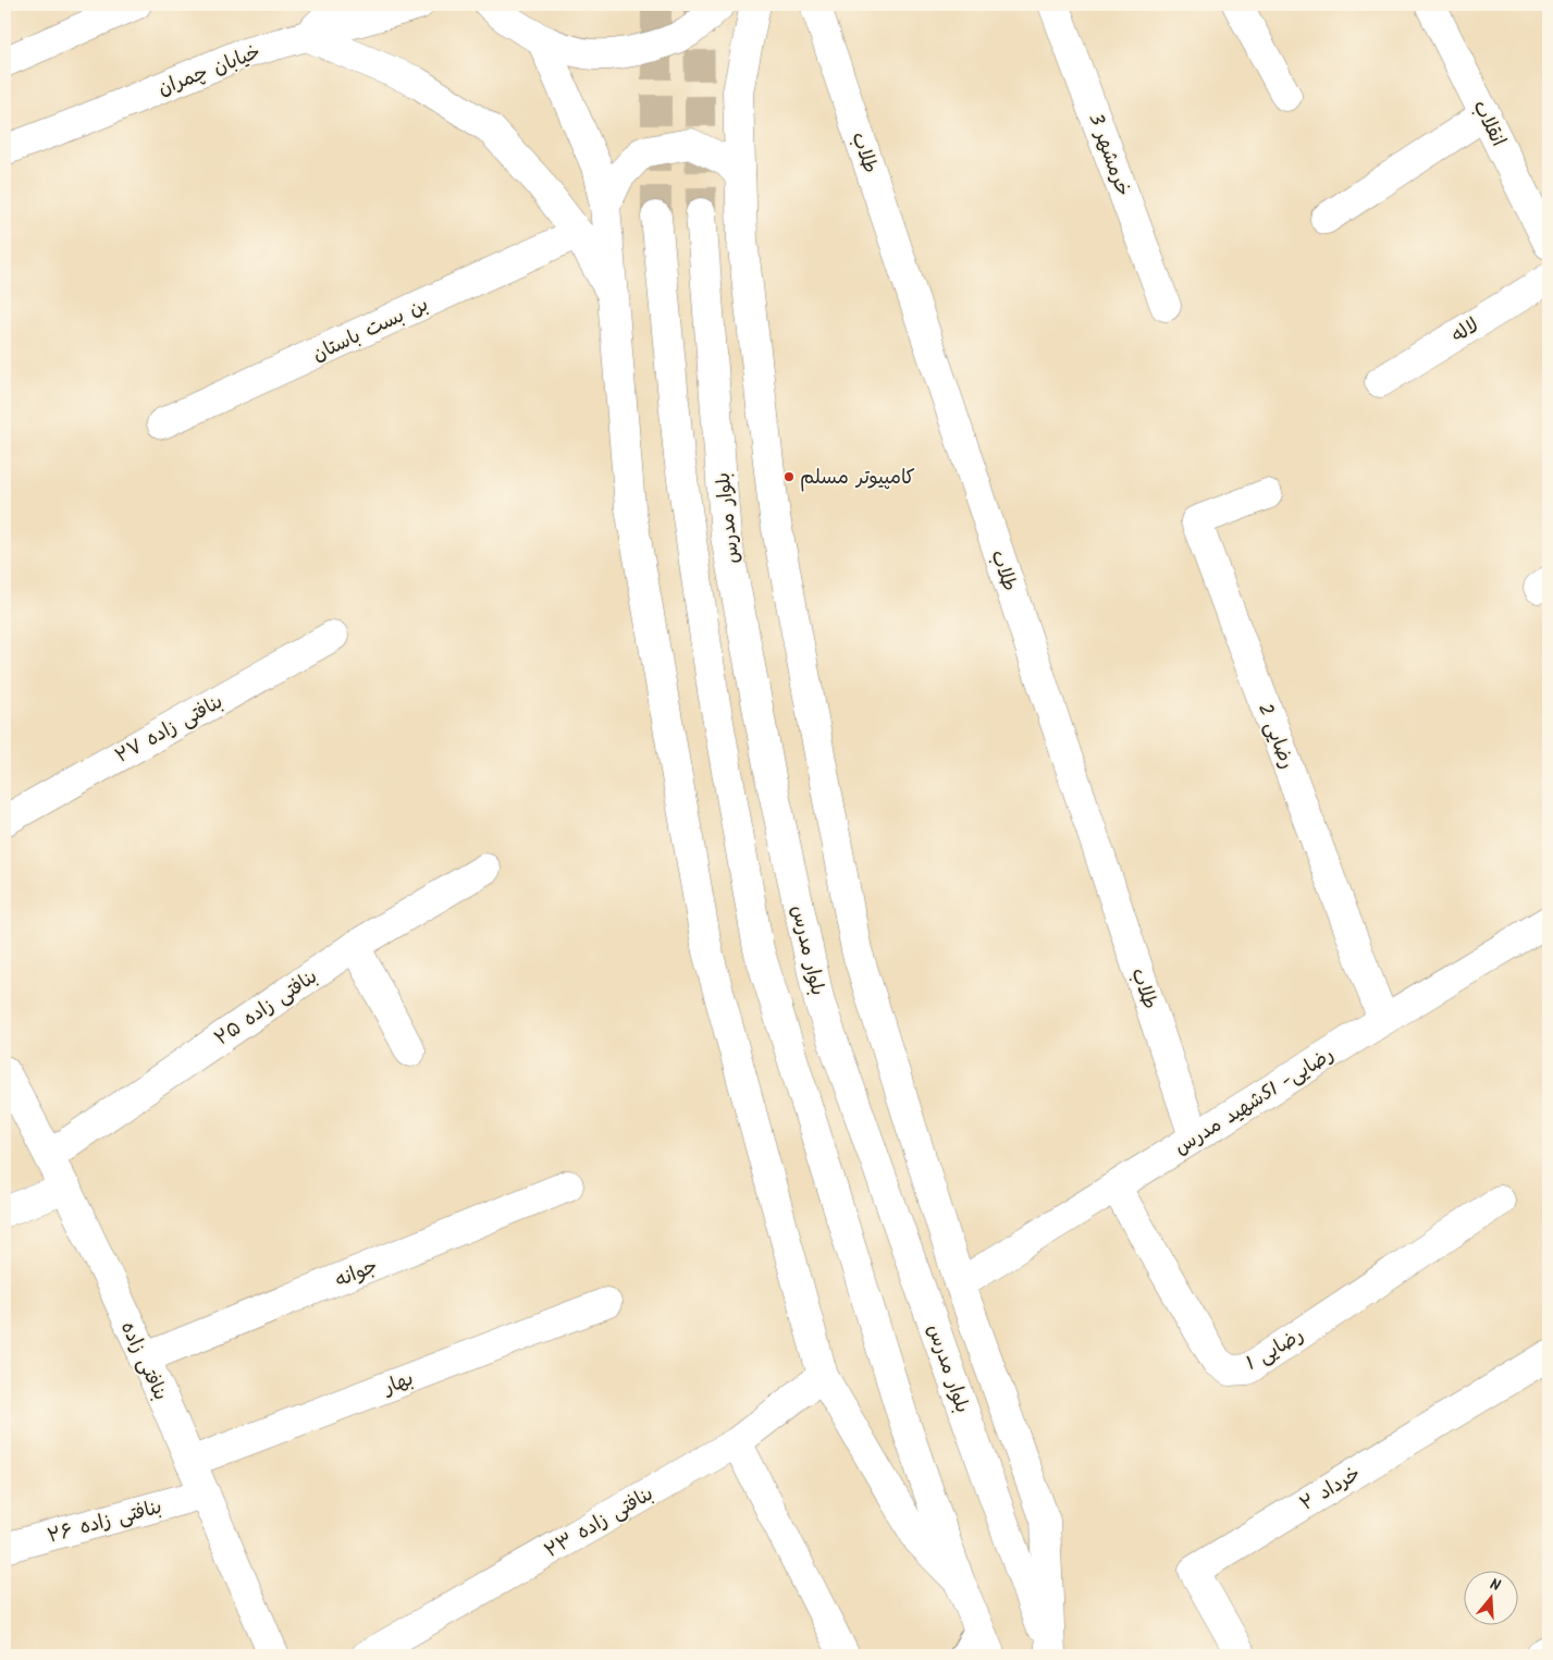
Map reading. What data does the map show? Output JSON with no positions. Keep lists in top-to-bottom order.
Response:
{
  "streets": {
    "main road": [
      "خیابان چمران",
      "انقلاب",
      "طلاب",
      "خرمشهر 3",
      "بن بست باستان",
      "لاله",
      "بلوار مدرس",
      "بنافتی زاده ۲۷",
      "رضایی 2",
      "بنافتی زاده ۲۵",
      "رضایی- 51شهید مدرس",
      "جوانه",
      "رضایی 1",
      "بنافتی زاده",
      "بهار",
      "خرداد ۲",
      "بنافتی زاده ۲۶",
      "بنافتی زاده ۲۳"
    ]
  },
  "crossings": [
    ["طلاب", "رضایی- 51شهید مدرس"],
    ["رضایی 2", "رضایی- 51شهید مدرس"],
    ["بنافتی زاده ۲۵", "بنافتی زاده"],
    ["رضایی- 51شهید مدرس", "رضایی 1"],
    ["جوانه", "بنافتی زاده"],
    ["بنافتی زاده", "بهار"],
    ["بنافتی زاده", "بنافتی زاده ۲۶"]
  ],
  "places": ["کامپیوتر مسلم"],
  "north": "top"
}
